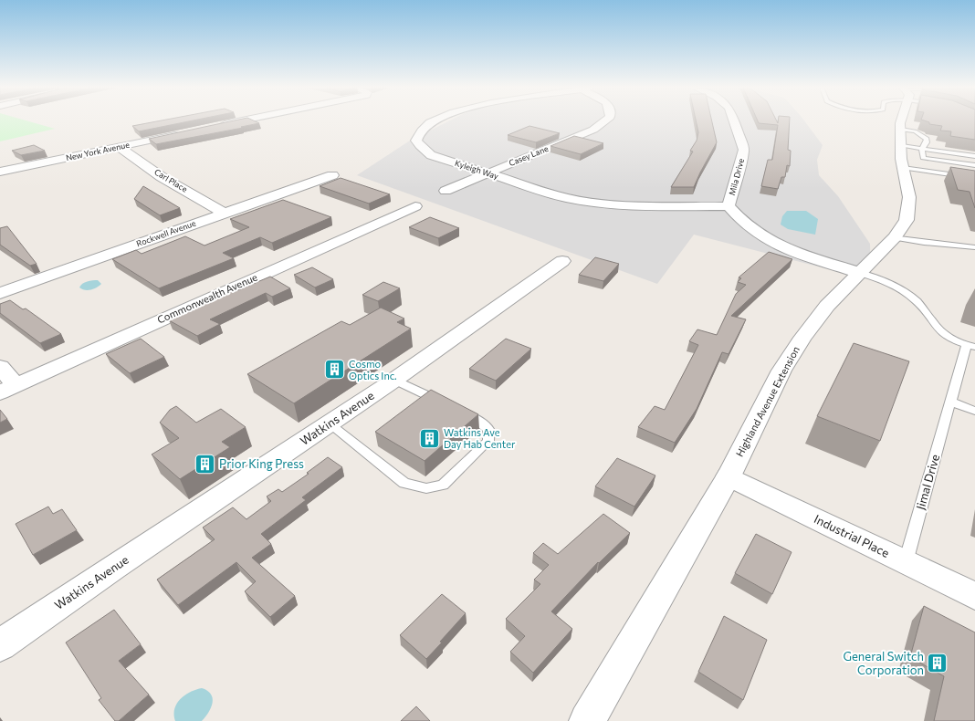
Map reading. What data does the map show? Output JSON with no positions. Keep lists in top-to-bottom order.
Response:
{
  "streets": {
    "street": [
      "New York Avenue",
      "Casey Lane",
      "Kyleigh Way",
      "Mila Drive",
      "Carl Place",
      "Rockwell Avenue",
      "Commonwealth Avenue",
      "Highland Avenue Extension",
      "Watkins Avenue",
      "Industrial Place"
    ],
    "lane": ["Jimal Drive"]
  },
  "crossings": [
    ["New York Avenue", "Carl Place"],
    ["Casey Lane", "Kyleigh Way"],
    ["Kyleigh Way", "Mila Drive"],
    ["Mila Drive", "Highland Avenue Extension"],
    ["Mila Drive", "Jimal Drive"],
    ["Carl Place", "Rockwell Avenue"],
    ["Highland Avenue Extension", "Jimal Drive"],
    ["Highland Avenue Extension", "Industrial Place"],
    ["Jimal Drive", "Industrial Place"]
  ],
  "places": {
    "building": [
      "Cosmo Optics Inc.",
      "Watkins Ave Day Hab Center",
      "Prior King Press",
      "General Switch Corporation"
    ]
  }
}
